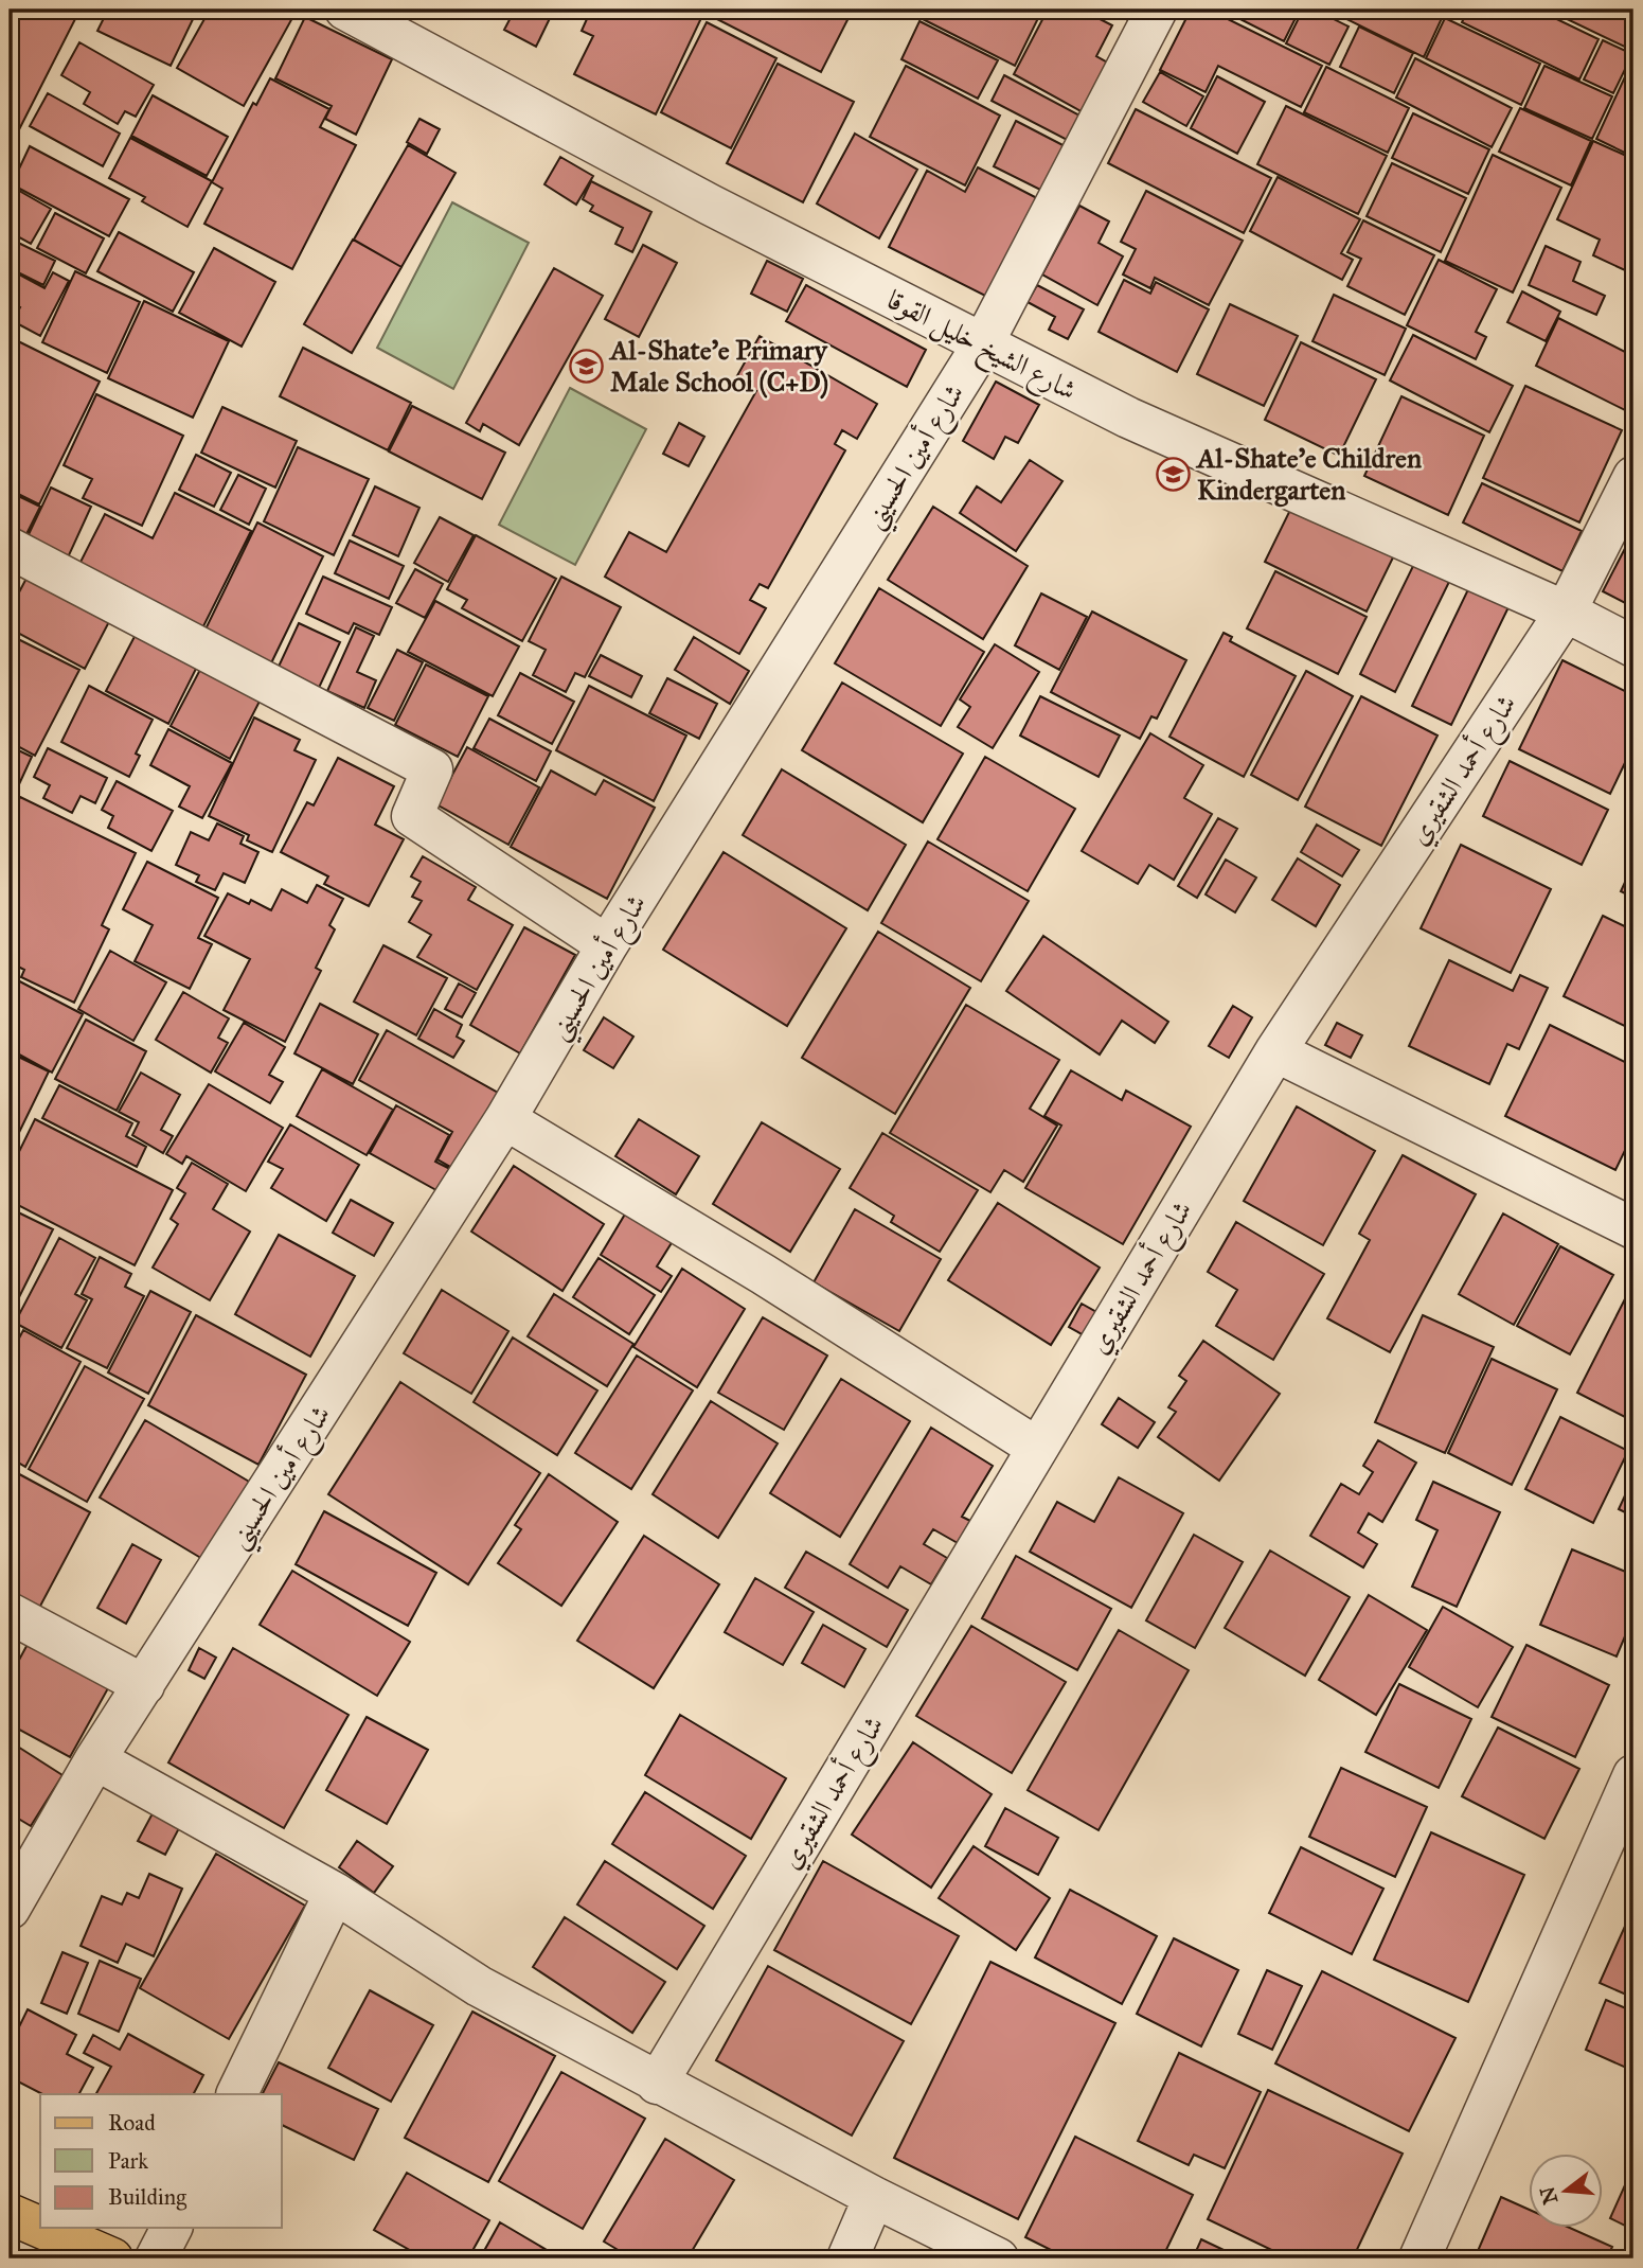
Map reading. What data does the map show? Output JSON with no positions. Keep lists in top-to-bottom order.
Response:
{
  "streets": {
    "street": ["شارع الشيخ خليل القوقا", "شارع أمين الحسيني", "شارع أحمد الشقيري"]
  },
  "crossings": [
    ["شارع الشيخ خليل القوقا", "شارع أمين الحسيني"],
    ["شارع الشيخ خليل القوقا", "شارع أحمد الشقيري"]
  ],
  "places": {
    "school or university": ["Al-Shate'e Primary Male School (C+D)", "Al-Shate'e Children Kindergarten"]
  },
  "legend": ["Road", "Park", "Building"],
  "north": "left"
}
